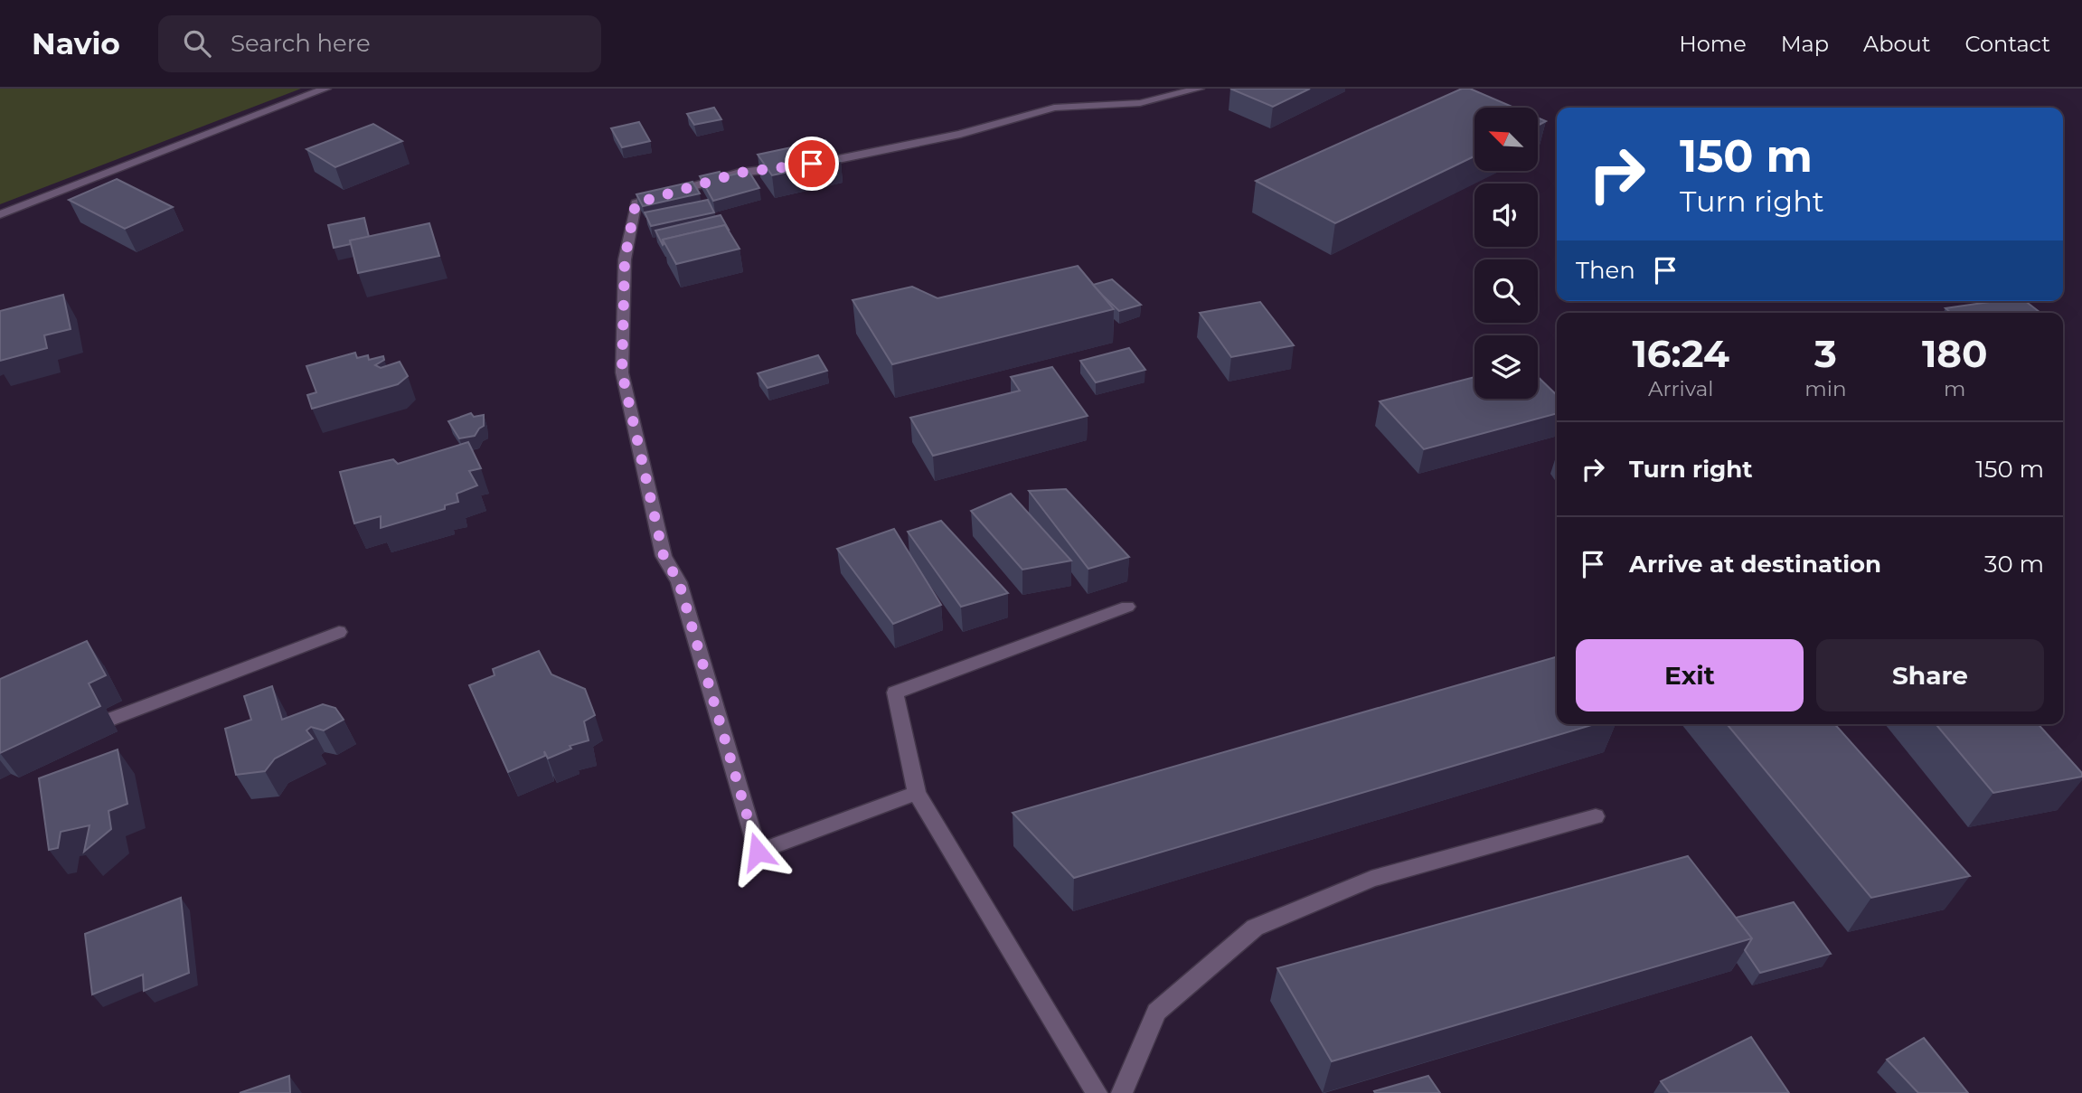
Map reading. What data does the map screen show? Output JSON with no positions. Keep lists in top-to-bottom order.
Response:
{
  "north": "top left",
  "page": {
    "header": "Navio",
    "search": "Search here",
    "nav": [
      "Home",
      "Map",
      "About",
      "Contact"
    ],
    "turn": ["150 m", "Turn right"],
    "then": "Then",
    "eta": [
      "16:24",
      "Arrival",
      "3",
      "min",
      "180",
      "m"
    ],
    "list": [
      {
        "name": "Turn right",
        "value": "150 m"
      },
      {
        "name": "Arrive at destination",
        "value": "30 m"
      }
    ],
    "buttons": ["Exit", "Share"]
  }
}
